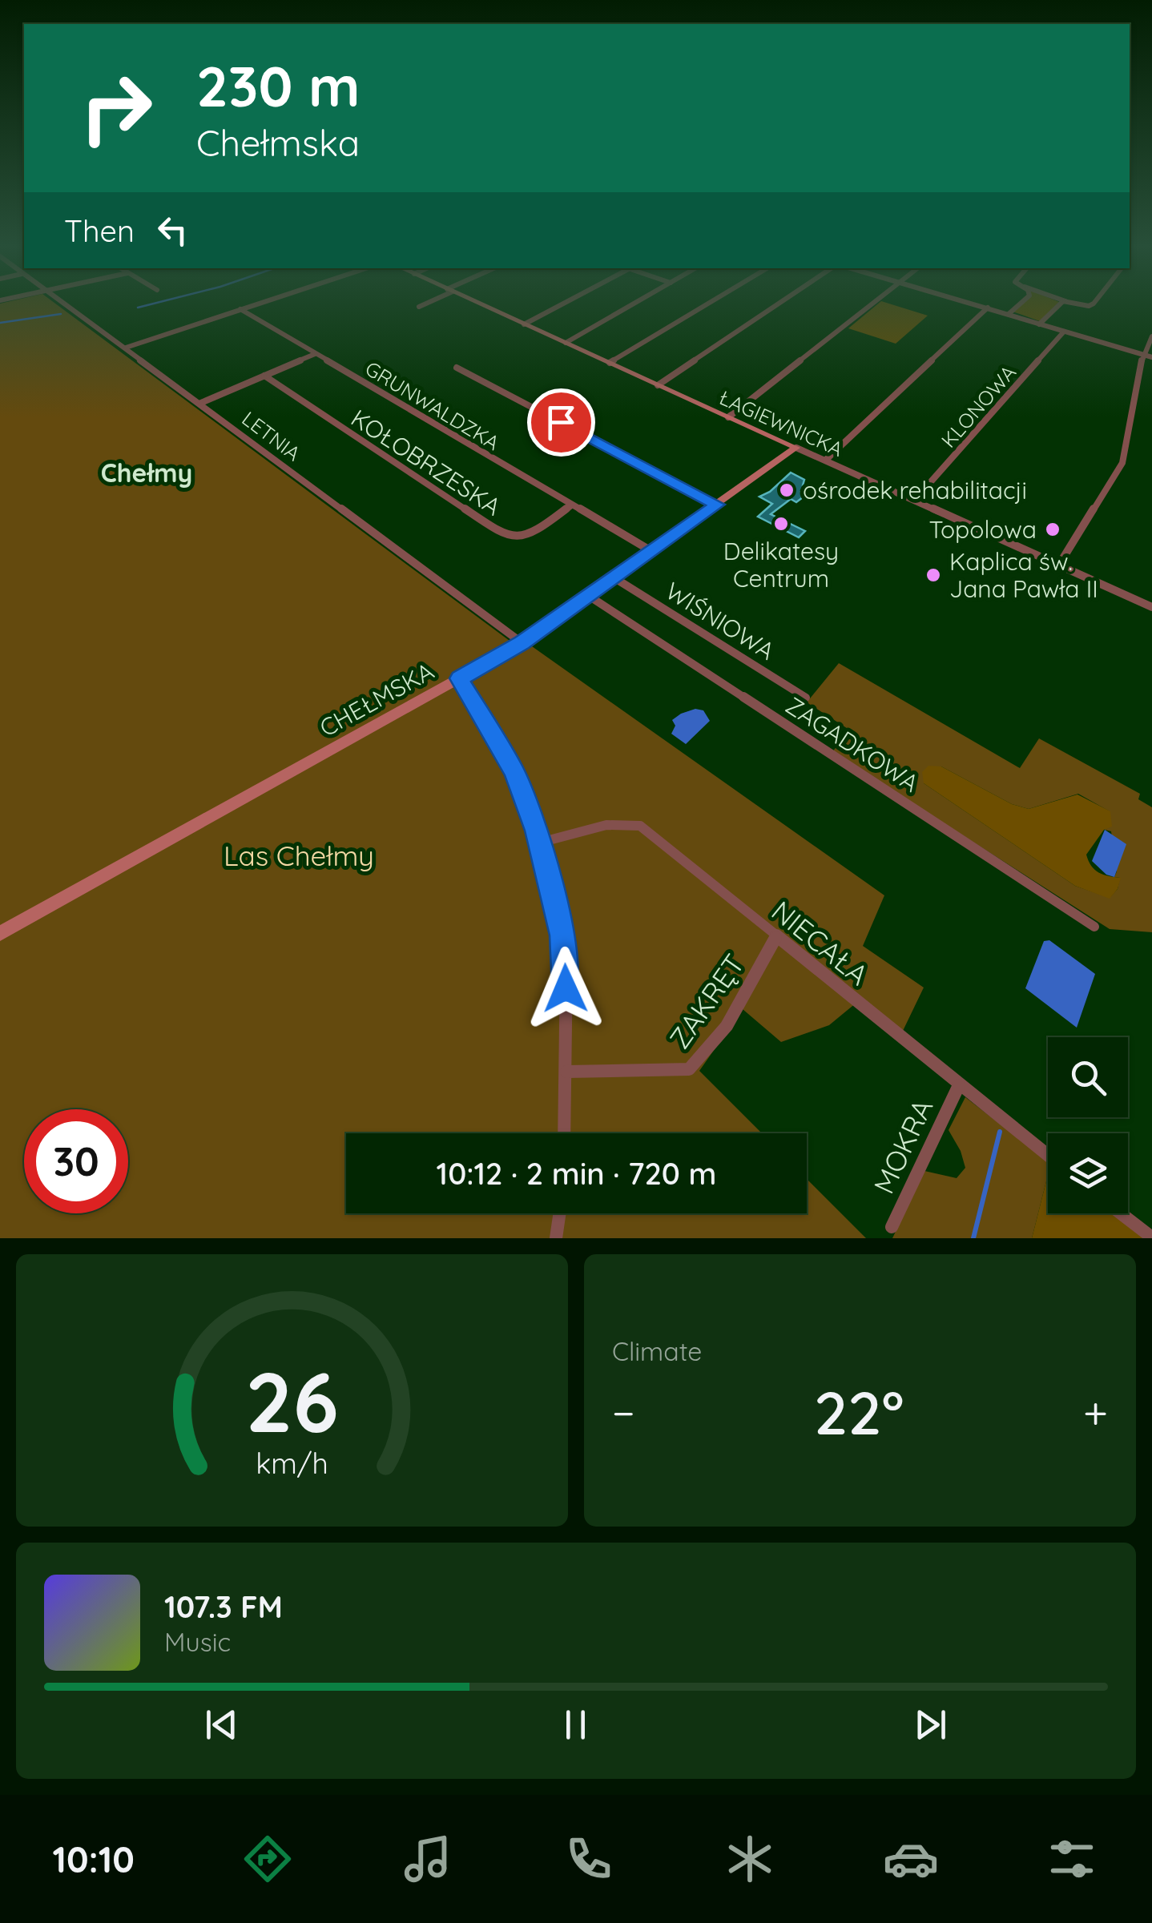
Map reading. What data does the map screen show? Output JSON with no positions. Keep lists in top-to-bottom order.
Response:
{
  "streets": {
    "street": [
      "GRUNWALDZKA",
      "KLONOWA",
      "ŁAGIEWNICKA",
      "LETNIA",
      "KOŁOBRZESKA",
      "WIŚNIOWA",
      "CHEŁMSKA",
      "ZAGADKOWA",
      "NIECAŁA",
      "ZAKRĘT",
      "MOKRA"
    ]
  },
  "crossings": [
    ["GRUNWALDZKA", "KOŁOBRZESKA"],
    ["GRUNWALDZKA", "CHEŁMSKA"],
    ["KLONOWA", "ŁAGIEWNICKA"],
    ["ŁAGIEWNICKA", "CHEŁMSKA"],
    ["LETNIA", "CHEŁMSKA"],
    ["WIŚNIOWA", "CHEŁMSKA"],
    ["CHEŁMSKA", "ZAGADKOWA"],
    ["NIECAŁA", "ZAKRĘT"],
    ["NIECAŁA", "MOKRA"]
  ],
  "districts": ["Chełmy"],
  "parks": ["Las Chełmy"],
  "places": [
    "ośrodek rehabilitacji",
    "Delikatesy Centrum",
    "Topolowa",
    "Kaplica św. Jana Pawła II"
  ],
  "page": {
    "turn": ["230 m", "Chełmska"],
    "then": "Then",
    "limit": "30",
    "trip": "10:12 · 2 min · 720 m",
    "tile": "Climate",
    "heat": ["−", "22°", "+"],
    "song": ["107.3 FM", "Music"],
    "tabs": "10:10",
    "gauge": ["26", "km/h"]
  }
}
